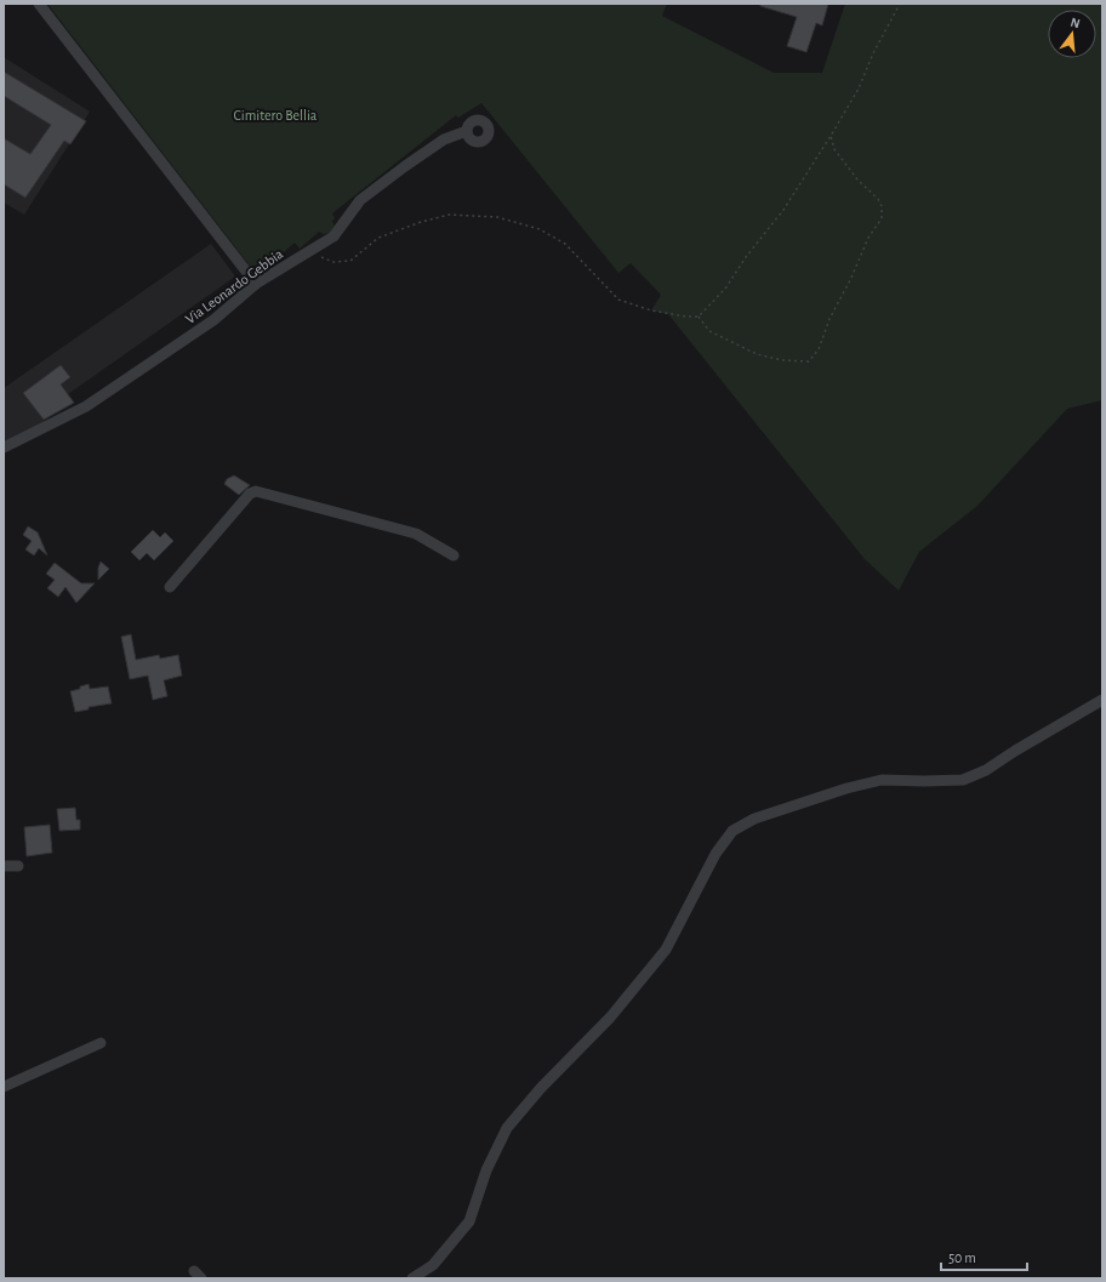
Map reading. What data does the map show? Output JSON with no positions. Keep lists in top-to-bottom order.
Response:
{
  "streets": {
    "street": ["Via Leonardo Gebbia"]
  },
  "parks": ["Cimitero Bellia"],
  "scale_bar": "50 m",
  "north": "top"
}
